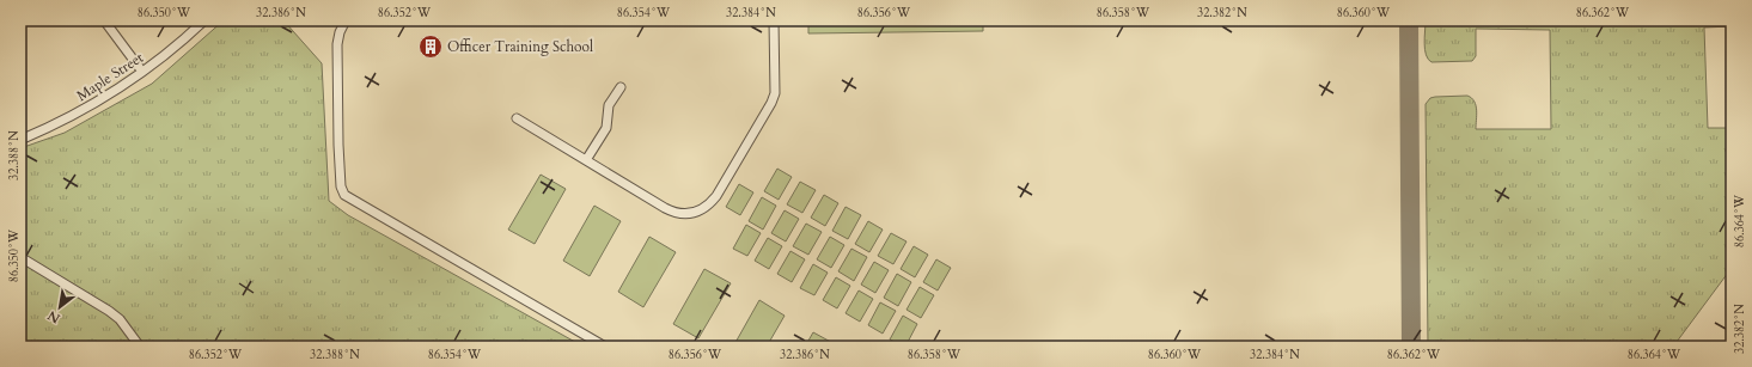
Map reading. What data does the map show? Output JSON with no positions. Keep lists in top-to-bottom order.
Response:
{
  "streets": {
    "street": ["Maple Street"]
  },
  "places": {
    "building": ["Officer Training School"]
  },
  "north": "bottom left",
  "coordinates": [
    "86.350°W",
    "32.386°N",
    "86.352°W",
    "86.354°W",
    "32.384°N",
    "86.356°W",
    "86.358°W",
    "32.382°N",
    "86.360°W",
    "86.362°W",
    "32.388°N",
    "86.364°W"
  ]
}
